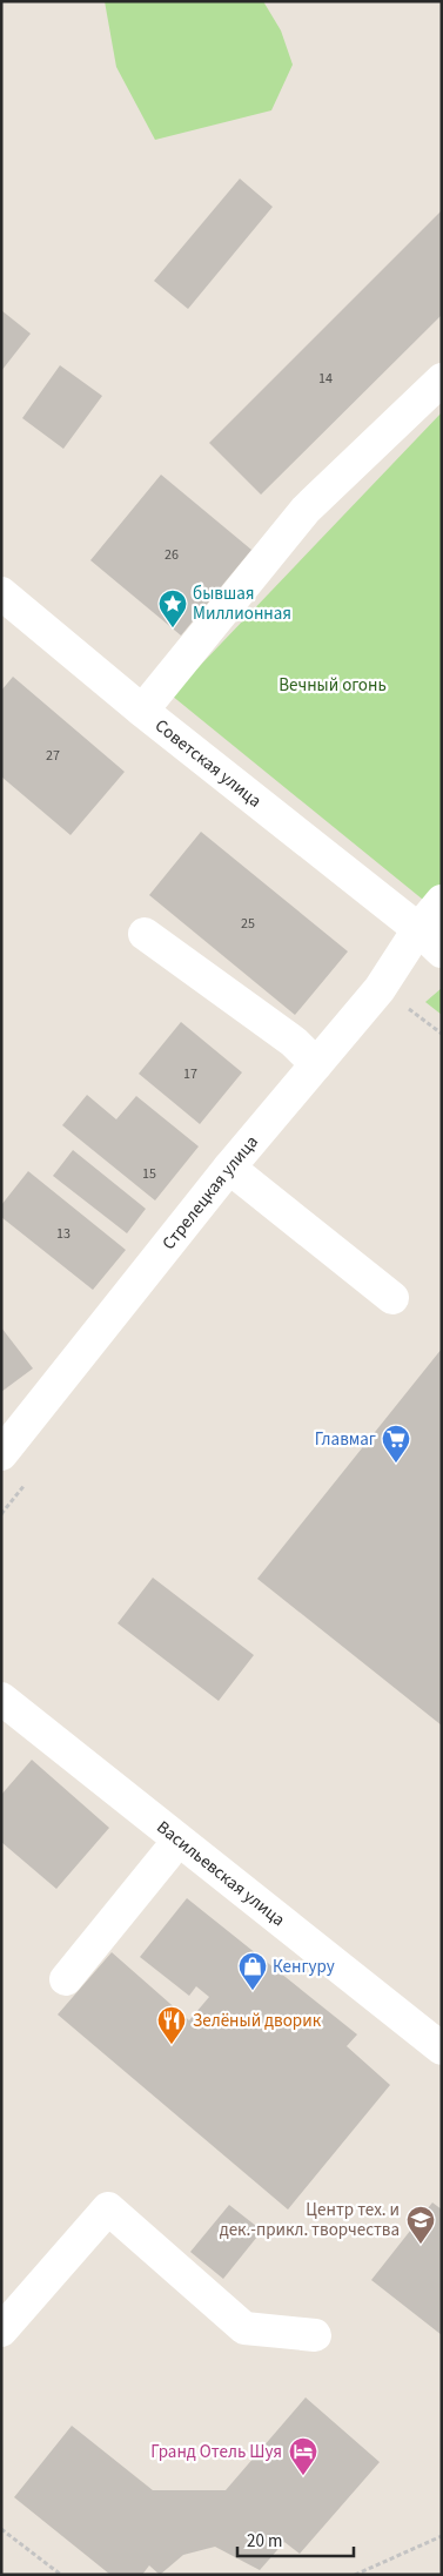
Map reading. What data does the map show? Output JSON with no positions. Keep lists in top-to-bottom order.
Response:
{
  "streets": {
    "street": ["Советская улица", "Стрелецкая улица", "Васильевская улица"]
  },
  "crossings": [
    ["Советская улица", "Стрелецкая улица"]
  ],
  "parks": ["Вечный огонь"],
  "places": {
    "place": ["бывшая Миллионная"],
    "supermarket": ["Главмаг"],
    "shop": ["Кенгуру"],
    "restaurant": ["Зелёный дворик"],
    "school or university": ["Центр тех. и дек.-прикл. творчества"],
    "hotel": ["Гранд Отель Шуя"]
  },
  "house_numbers": [
    "14",
    "26",
    "27",
    "25",
    "17",
    "15",
    "13"
  ],
  "scale_bar": "20 m"
}
